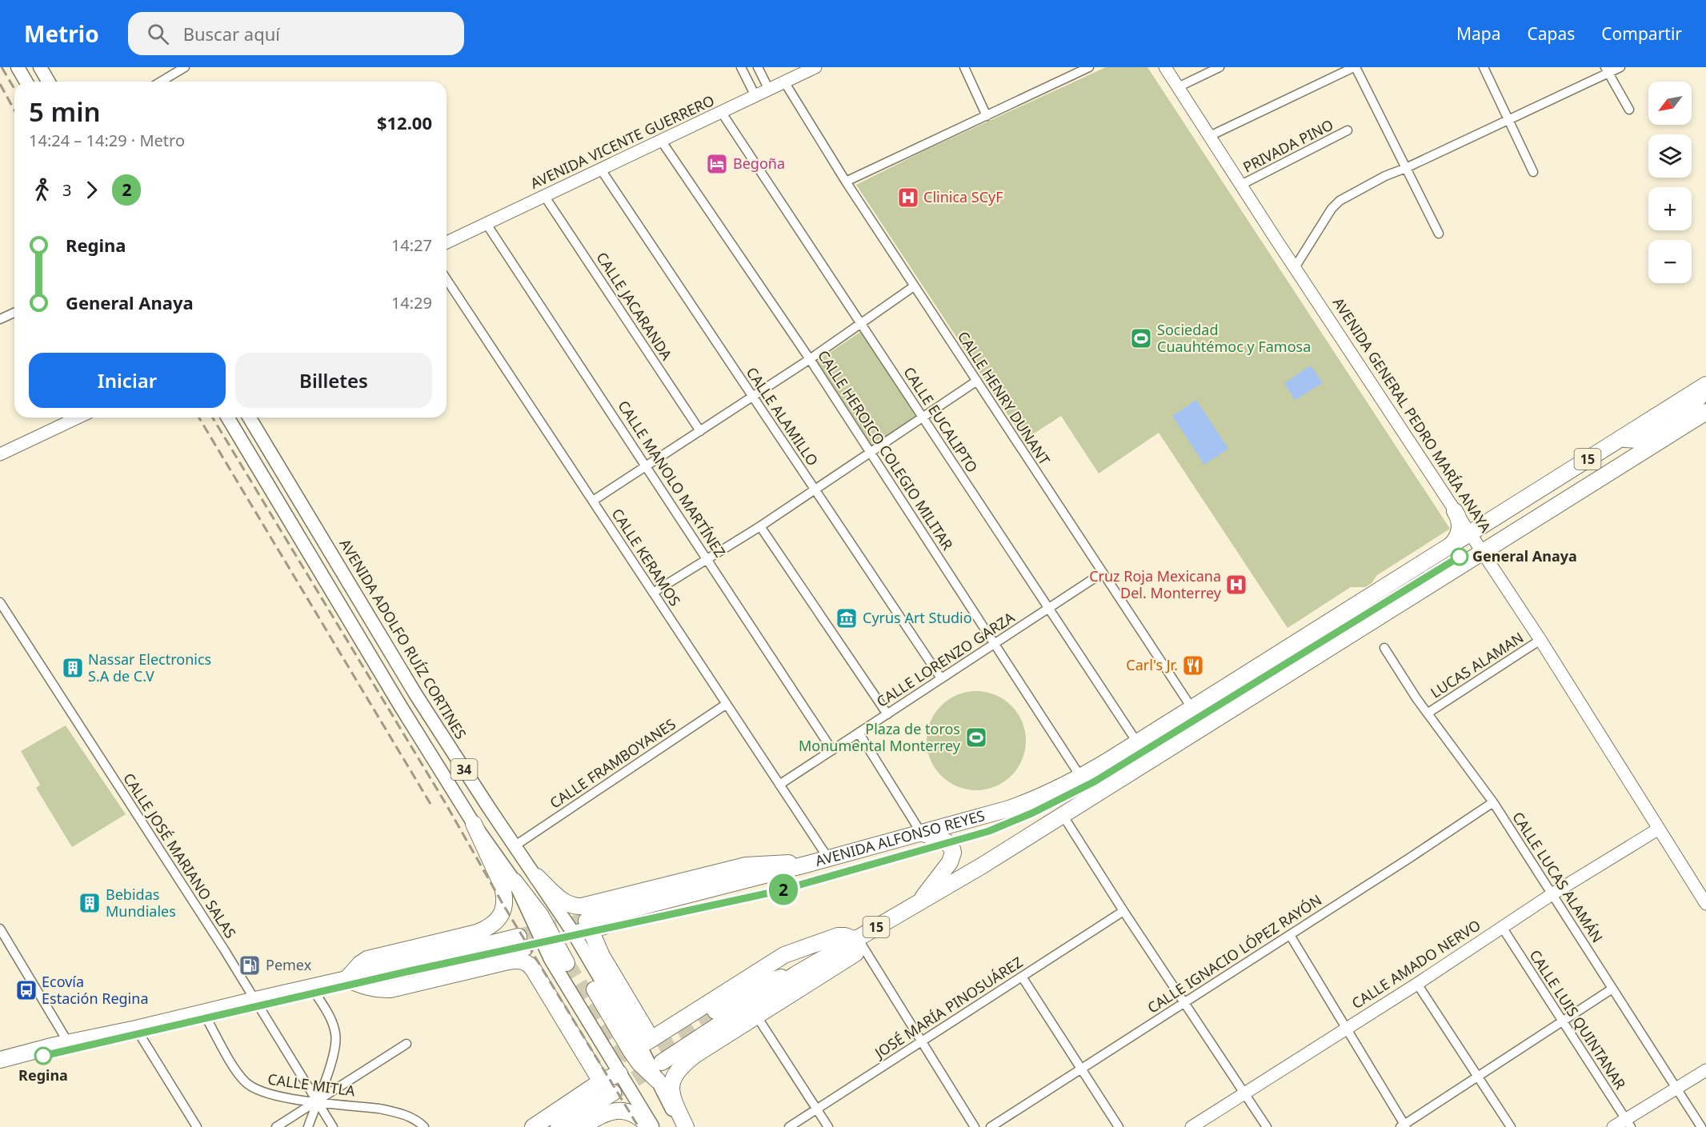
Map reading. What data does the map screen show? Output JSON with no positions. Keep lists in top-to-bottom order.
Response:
{
  "streets": {
    "highway": ["15", "AVENIDA ALFONSO REYES"],
    "main road": ["AVENIDA ADOLFO RUÍZ CORTINES", "34"],
    "street": [
      "AVENIDA VICENTE GUERRERO",
      "PRIVADA PINO",
      "CALLE JACARANDA",
      "CALLE HENRY DUNANT",
      "AVENIDA GENERAL PEDRO MARÍA ANAYA",
      "CALLE ALAMILLO",
      "CALLE EUCALIPTO",
      "CALLE HEROICO COLEGIO MILITAR",
      "CALLE MANOLO MARTÍNEZ",
      "CALLE KERAMOS",
      "CALLE LORENZO GARZA",
      "LUCAS ALAMAN",
      "CALLE FRAMBOYANES",
      "CALLE JOSÉ MARIANO SALAS",
      "CALLE LUCAS ALAMÁN",
      "CALLE IGNACIO LÓPEZ RAYÓN",
      "CALLE AMADO NERVO",
      "JOSÉ MARÍA PINOSUÁREZ",
      "CALLE LUIS QUINTANAR",
      "CALLE MITLA"
    ]
  },
  "crossings": [
    ["AVENIDA VICENTE GUERRERO", "CALLE JACARANDA"],
    ["AVENIDA VICENTE GUERRERO", "CALLE HENRY DUNANT"],
    ["AVENIDA VICENTE GUERRERO", "CALLE ALAMILLO"],
    ["AVENIDA VICENTE GUERRERO", "CALLE EUCALIPTO"],
    ["AVENIDA VICENTE GUERRERO", "CALLE HEROICO COLEGIO MILITAR"],
    ["AVENIDA VICENTE GUERRERO", "CALLE MANOLO MARTÍNEZ"],
    ["PRIVADA PINO", "AVENIDA GENERAL PEDRO MARÍA ANAYA"],
    ["CALLE HENRY DUNANT", "15"],
    ["CALLE HENRY DUNANT", "CALLE LORENZO GARZA"],
    ["CALLE HENRY DUNANT", "AVENIDA ALFONSO REYES"],
    ["AVENIDA GENERAL PEDRO MARÍA ANAYA", "15"],
    ["AVENIDA GENERAL PEDRO MARÍA ANAYA", "LUCAS ALAMAN"],
    ["AVENIDA GENERAL PEDRO MARÍA ANAYA", "AVENIDA ALFONSO REYES"],
    ["AVENIDA GENERAL PEDRO MARÍA ANAYA", "CALLE AMADO NERVO"],
    ["CALLE ALAMILLO", "CALLE LORENZO GARZA"],
    ["CALLE EUCALIPTO", "CALLE LORENZO GARZA"],
    ["CALLE EUCALIPTO", "AVENIDA ALFONSO REYES"],
    ["CALLE HEROICO COLEGIO MILITAR", "CALLE LORENZO GARZA"],
    ["CALLE HEROICO COLEGIO MILITAR", "AVENIDA ALFONSO REYES"],
    ["CALLE MANOLO MARTÍNEZ", "CALLE LORENZO GARZA"],
    ["CALLE KERAMOS", "CALLE LORENZO GARZA"],
    ["CALLE KERAMOS", "CALLE FRAMBOYANES"],
    ["CALLE KERAMOS", "AVENIDA ALFONSO REYES"],
    ["AVENIDA ADOLFO RUÍZ CORTINES", "CALLE FRAMBOYANES"],
    ["LUCAS ALAMAN", "CALLE LUCAS ALAMÁN"],
    ["CALLE JOSÉ MARIANO SALAS", "CALLE MITLA"],
    ["CALLE LUCAS ALAMÁN", "CALLE IGNACIO LÓPEZ RAYÓN"],
    ["CALLE LUCAS ALAMÁN", "CALLE AMADO NERVO"],
    ["CALLE AMADO NERVO", "CALLE LUIS QUINTANAR"]
  ],
  "places": {
    "hotel": ["Begoña"],
    "hospital": ["Clinica SCyF", "Cruz Roja Mexicana Del. Monterrey"],
    "sports": ["Sociedad Cuauhtémoc y Famosa", "Plaza de toros Monumental Monterrey"],
    "other": ["General Anaya", "Regina"],
    "museum": ["Cyrus Art Studio"],
    "restaurant": ["Carl's Jr."],
    "building": ["Nassar Electronics S.A de C.V", "Bebidas Mundiales"],
    "fuel station": ["Pemex"],
    "bus stop": ["Ecovía Estación Regina"]
  },
  "lines": ["metro line 2"],
  "north": "bottom left",
  "page": {
    "header": "Metrio",
    "search": "Buscar aquí",
    "nav": ["Mapa", "Capas", "Compartir"],
    "on_map": "2",
    "map_buttons": ["+", "−"],
    "heading": ["5 min", "14:24 – 14:29 · Metro", "$12.00"],
    "legs": ["3", "2"],
    "list": [
      {
        "name": "Regina",
        "value": "14:27"
      },
      {
        "name": "General Anaya",
        "value": "14:29"
      }
    ],
    "buttons": ["Iniciar", "Billetes"]
  }
}
